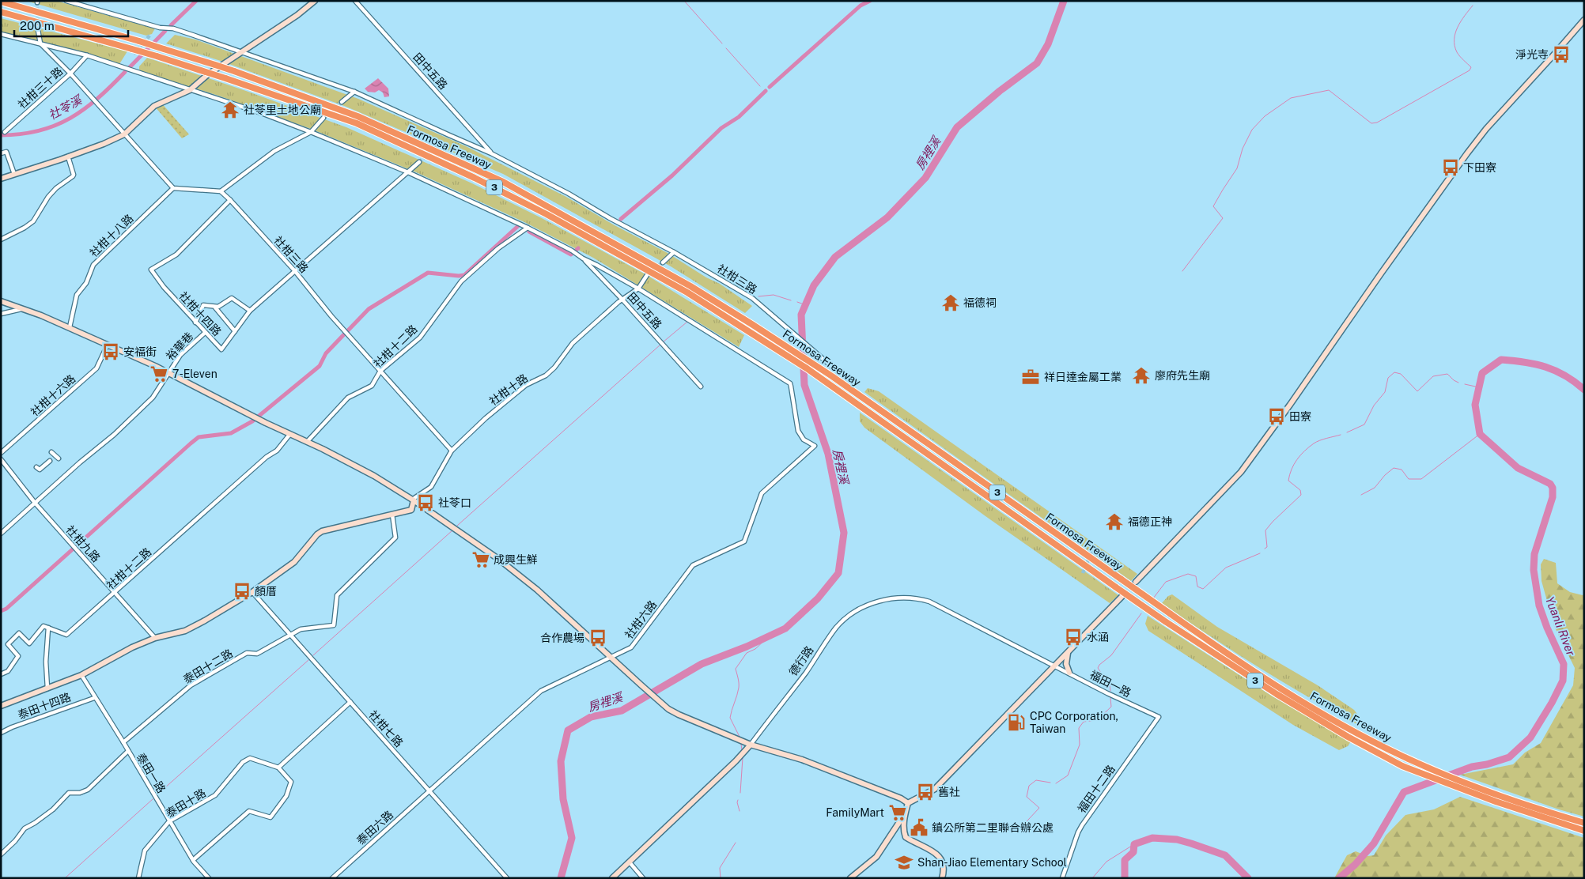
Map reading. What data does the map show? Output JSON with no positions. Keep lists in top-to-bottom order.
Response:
{
  "streets": {
    "highway": ["Formosa Freeway", "3"],
    "main road": ["德行路"],
    "street": [
      "田中五路",
      "社柑三十路",
      "社柑十八路",
      "社柑三路",
      "社柑十四路",
      "裕華巷",
      "社柑十二路",
      "社柑十路",
      "社柑十六路",
      "社柑九路",
      "社柑六路",
      "泰田十二路",
      "福田一路",
      "泰田十四路",
      "社柑七路",
      "泰田一路",
      "福田十二路",
      "泰田十路",
      "泰田六路"
    ]
  },
  "crossings": [
    ["田中五路", "社柑三路"],
    ["田中五路", "社柑十路"],
    ["社柑三路", "社柑十四路"],
    ["社柑三路", "社柑十二路"],
    ["社柑三路", "社柑十路"],
    ["社柑十四路", "裕華巷"],
    ["社柑十二路", "社柑九路"],
    ["社柑十路", "社柑六路"],
    ["社柑六路", "社柑七路"],
    ["社柑六路", "泰田六路"],
    ["德行路", "福田一路"],
    ["泰田十二路", "社柑七路"],
    ["泰田十二路", "泰田一路"],
    ["福田一路", "福田十二路"],
    ["泰田十四路", "泰田一路"],
    ["社柑七路", "泰田六路"],
    ["泰田一路", "泰田十路"]
  ],
  "water": ["社苓溪", "房裡溪", "Yuanli River"],
  "places": {
    "bus stop": [
      "淨光寺",
      "下田寮",
      "安福街",
      "田寮",
      "社苓口",
      "顏厝",
      "水涵",
      "合作農場",
      "舊社"
    ],
    "temple": [
      "社苓里土地公廟",
      "福德祠",
      "廖府先生廟",
      "福德正神"
    ],
    "supermarket": ["7-Eleven", "成興生鮮", "FamilyMart"],
    "office": ["祥日達金屬工業"],
    "fuel station": ["CPC Corporation, Taiwan"],
    "public building": ["鎮公所第二里聯合辦公處"],
    "school or university": ["Shan-Jiao Elementary School"]
  },
  "scale_bar": "200 m"
}
